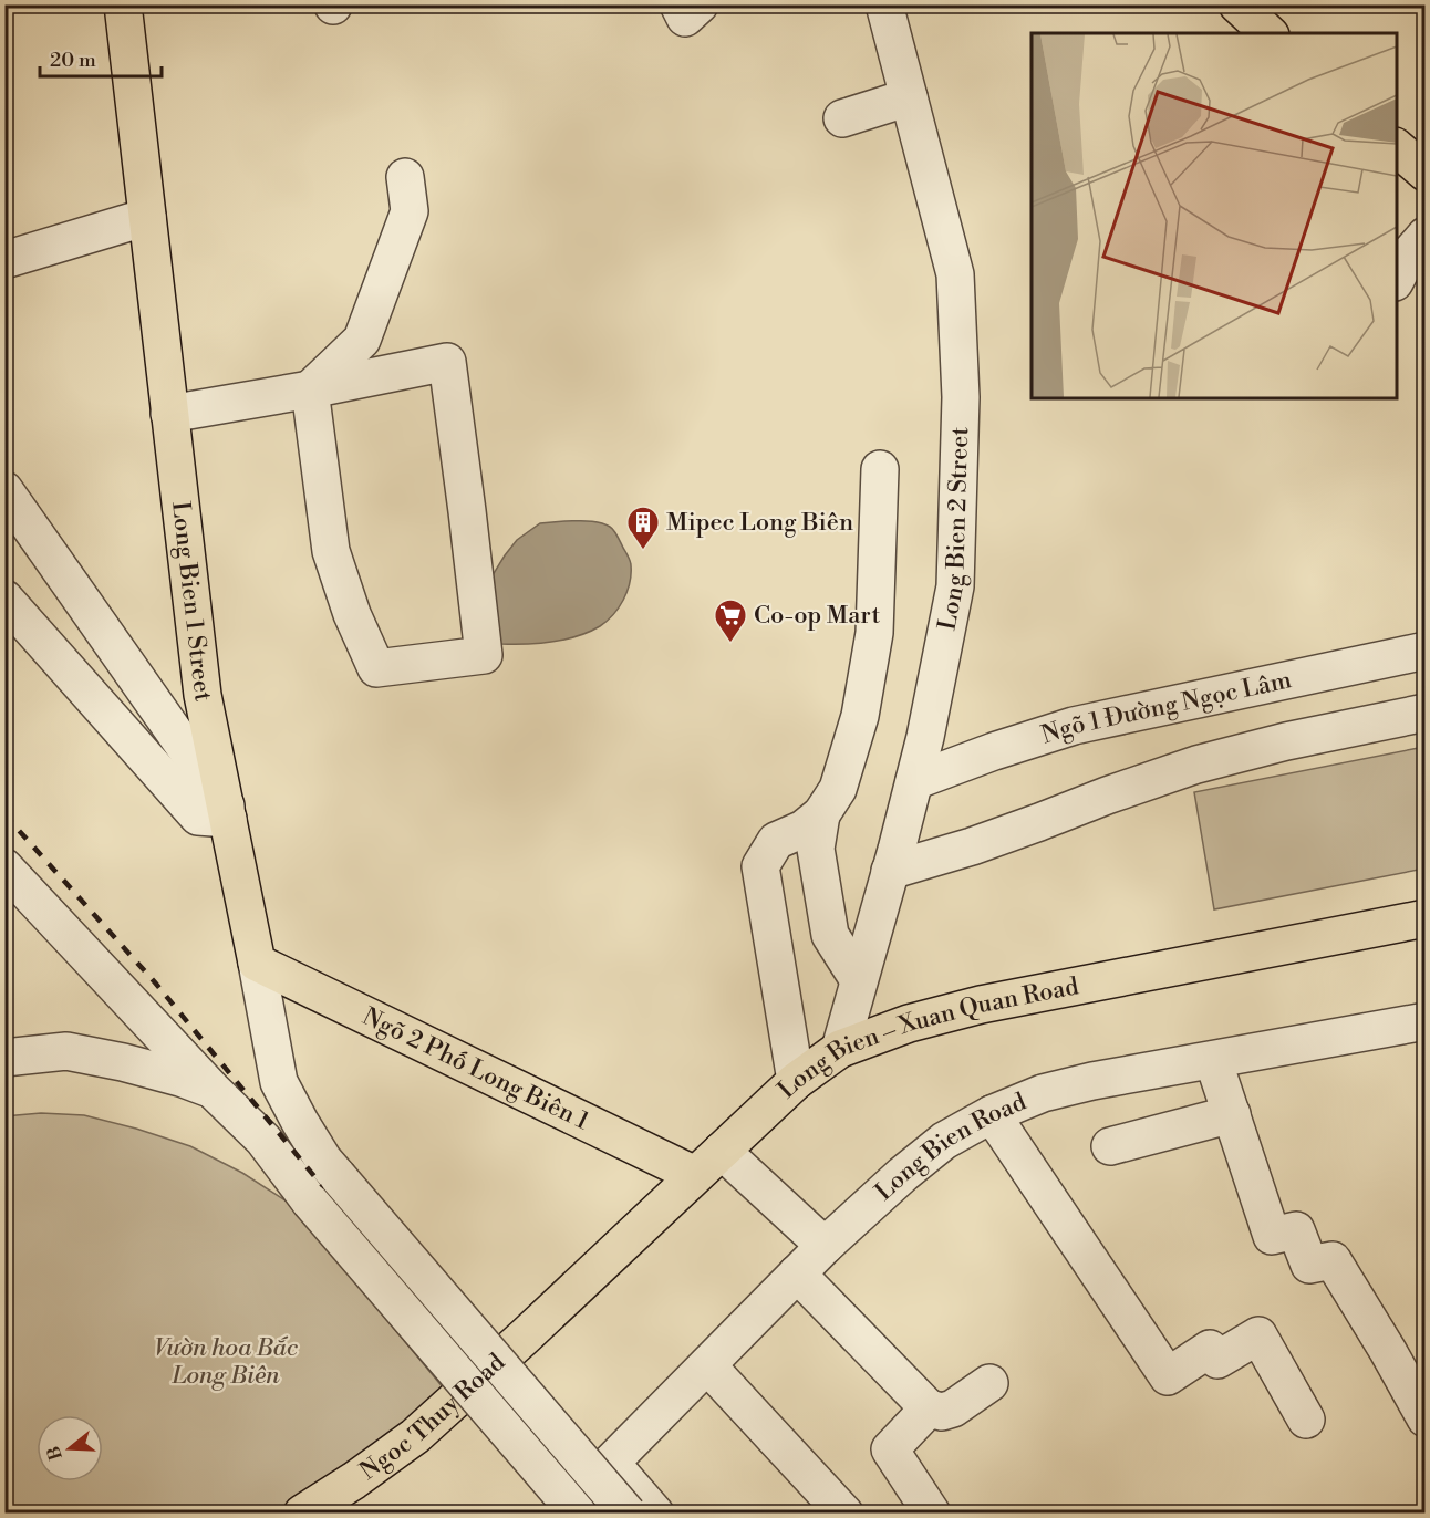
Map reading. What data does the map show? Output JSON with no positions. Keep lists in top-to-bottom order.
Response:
{
  "streets": {
    "main road": [
      "Long Bien 1 Street",
      "Long Bien – Xuan Quan Road",
      "Ngõ 2 Phố Long Biên 1",
      "Ngoc Thuy Road"
    ],
    "street": ["Long Bien 2 Street", "Ngõ 1 Đường Ngọc Lâm", "Long Bien Road"]
  },
  "crossings": [
    ["Long Bien 2 Street", "Ngõ 1 Đường Ngọc Lâm"],
    ["Long Bien 2 Street", "Long Bien – Xuan Quan Road"],
    ["Long Bien 1 Street", "Ngõ 2 Phố Long Biên 1"],
    ["Long Bien – Xuan Quan Road", "Ngõ 2 Phố Long Biên 1"],
    ["Long Bien – Xuan Quan Road", "Ngoc Thuy Road"]
  ],
  "parks": ["Vườn hoa Bắc Long Biên"],
  "places": {
    "building": ["Mipec Long Biên"],
    "supermarket": ["Co-op Mart"]
  },
  "scale_bar": "20 m",
  "north": "left"
}
